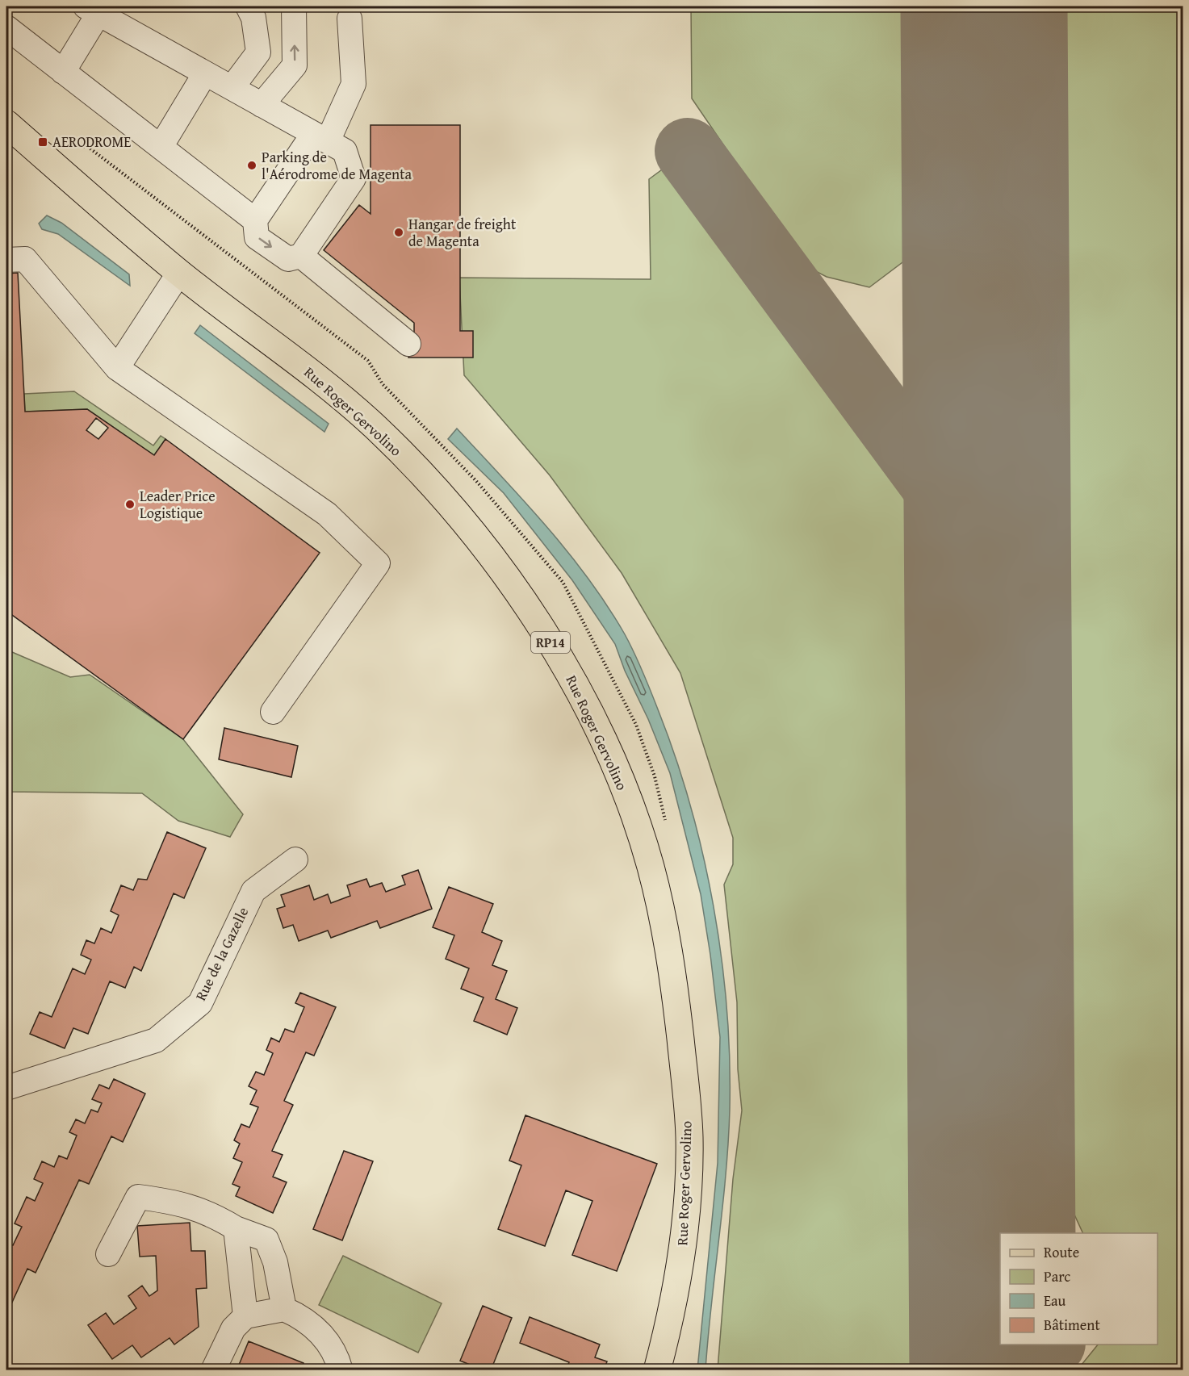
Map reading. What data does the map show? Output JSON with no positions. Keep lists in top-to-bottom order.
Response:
{
  "streets": {
    "main road": ["Rue Roger Gervolino", "RP14"],
    "street": ["Rue de la Gazelle"]
  },
  "places": {
    "transit": ["AERODROME"],
    "other": ["Parking de l'Aérodrome de Magenta", "Hangar de freight de Magenta", "Leader Price Logistique"]
  },
  "legend": [
    "Route",
    "Parc",
    "Eau",
    "Bâtiment"
  ]
}
